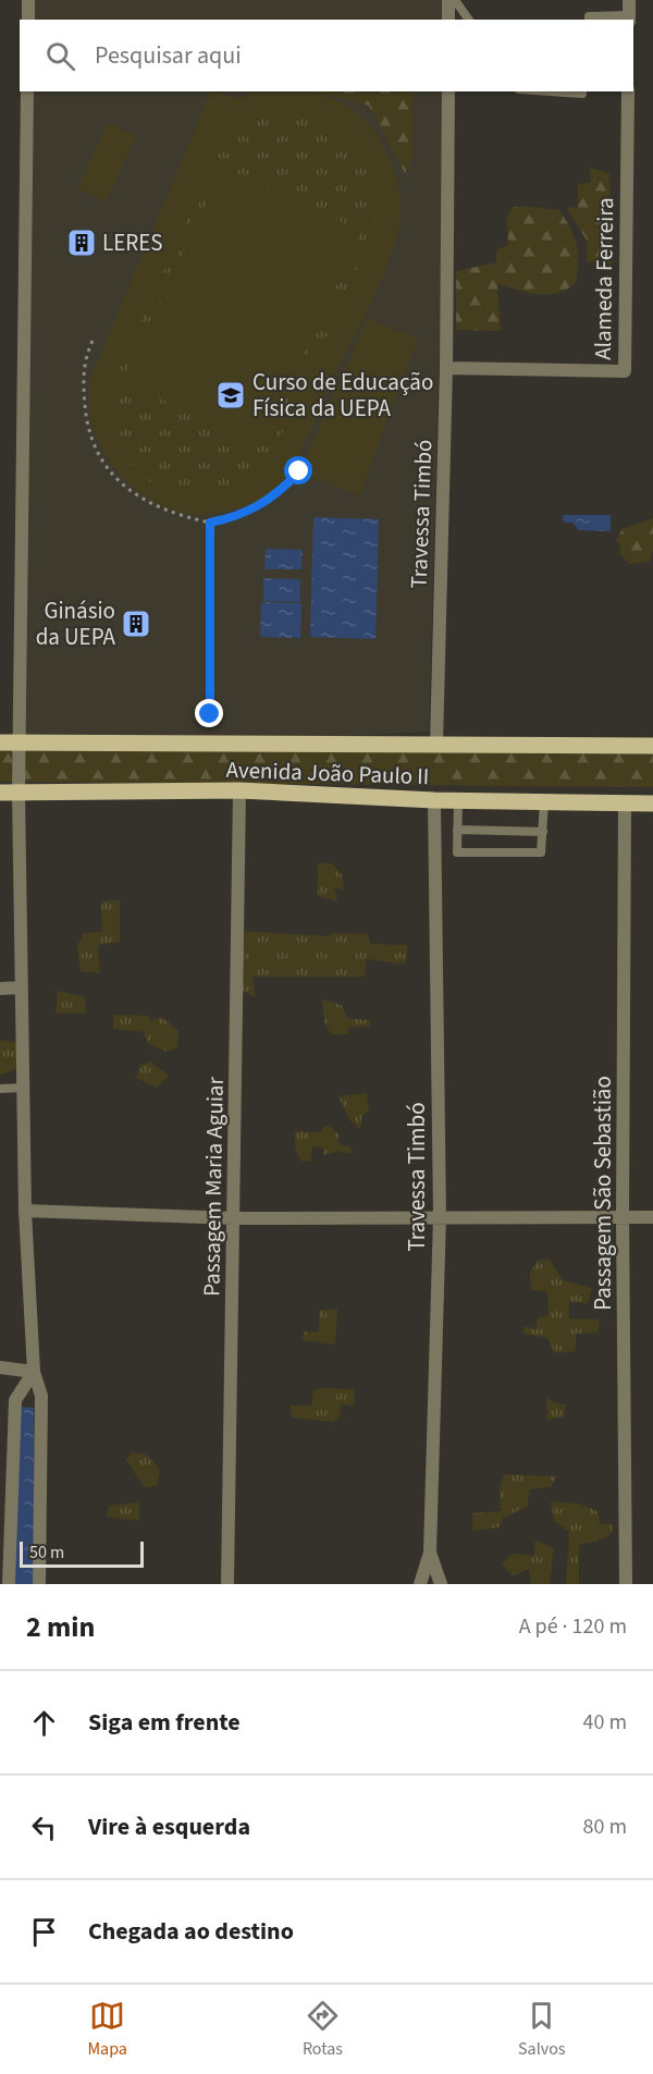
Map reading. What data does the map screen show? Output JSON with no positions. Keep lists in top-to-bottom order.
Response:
{
  "streets": {
    "main road": ["Avenida João Paulo II"],
    "street": [
      "Alameda Ferreira",
      "Travessa Timbó",
      "Passagem Maria Aguiar",
      "Passagem São Sebastião"
    ]
  },
  "crossings": [
    ["Alameda Ferreira", "Travessa Timbó"],
    ["Travessa Timbó", "Avenida João Paulo II"],
    ["Avenida João Paulo II", "Passagem Maria Aguiar"],
    ["Avenida João Paulo II", "Passagem São Sebastião"]
  ],
  "places": {
    "building": ["LERES", "Ginásio da UEPA"],
    "school or university": ["Curso de Educação Física da UEPA"]
  },
  "scale_bar": "50 m",
  "page": {
    "search": "Pesquisar aqui",
    "scale": "50 m",
    "heading": ["2 min", "A pé · 120 m"],
    "list": [
      ["Siga em frente", "40 m"],
      ["Vire à esquerda", "80 m"],
      "Chegada ao destino"
    ],
    "nav": ["Mapa", "Rotas", "Salvos"]
  }
}
